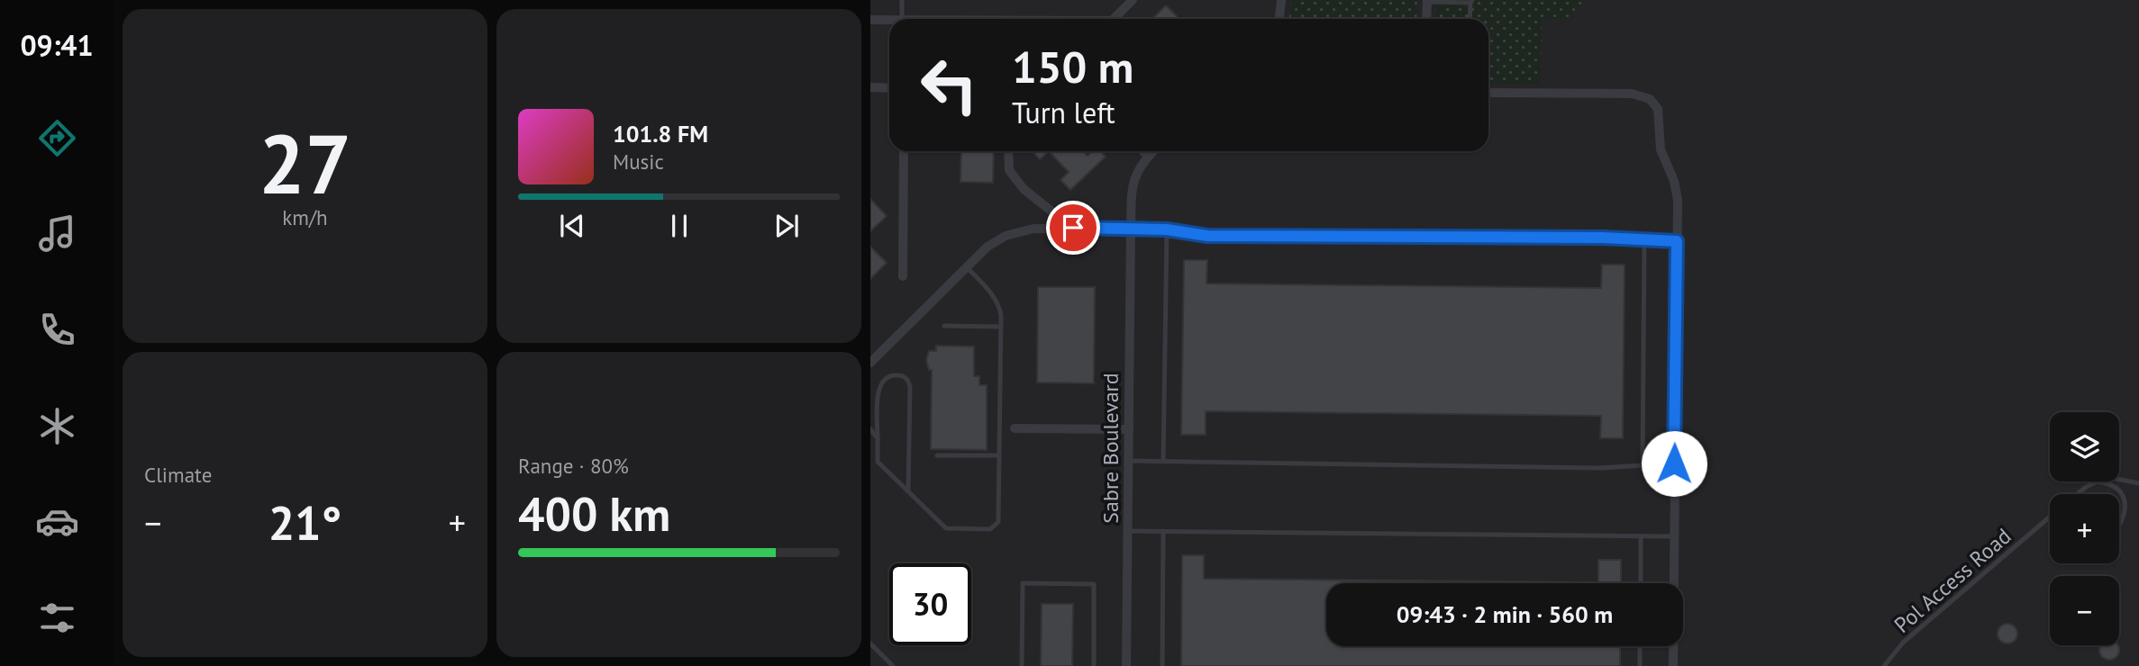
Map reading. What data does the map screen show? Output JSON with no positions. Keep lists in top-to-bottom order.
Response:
{
  "streets": {
    "street": ["Sabre Boulevard"],
    "lane": ["Pol Access Road"]
  },
  "page": {
    "tabs": "09:41",
    "tile": [
      ["27", "km/h"],
      "Climate",
      ["Range · 80%", "400 km"]
    ],
    "turn": ["150 m", "Turn left"],
    "song": ["101.8 FM", "Music"],
    "map_buttons": ["+", "−"],
    "heat": ["−", "21°", "+"],
    "limit": "30",
    "trip": "09:43 · 2 min · 560 m"
  }
}
